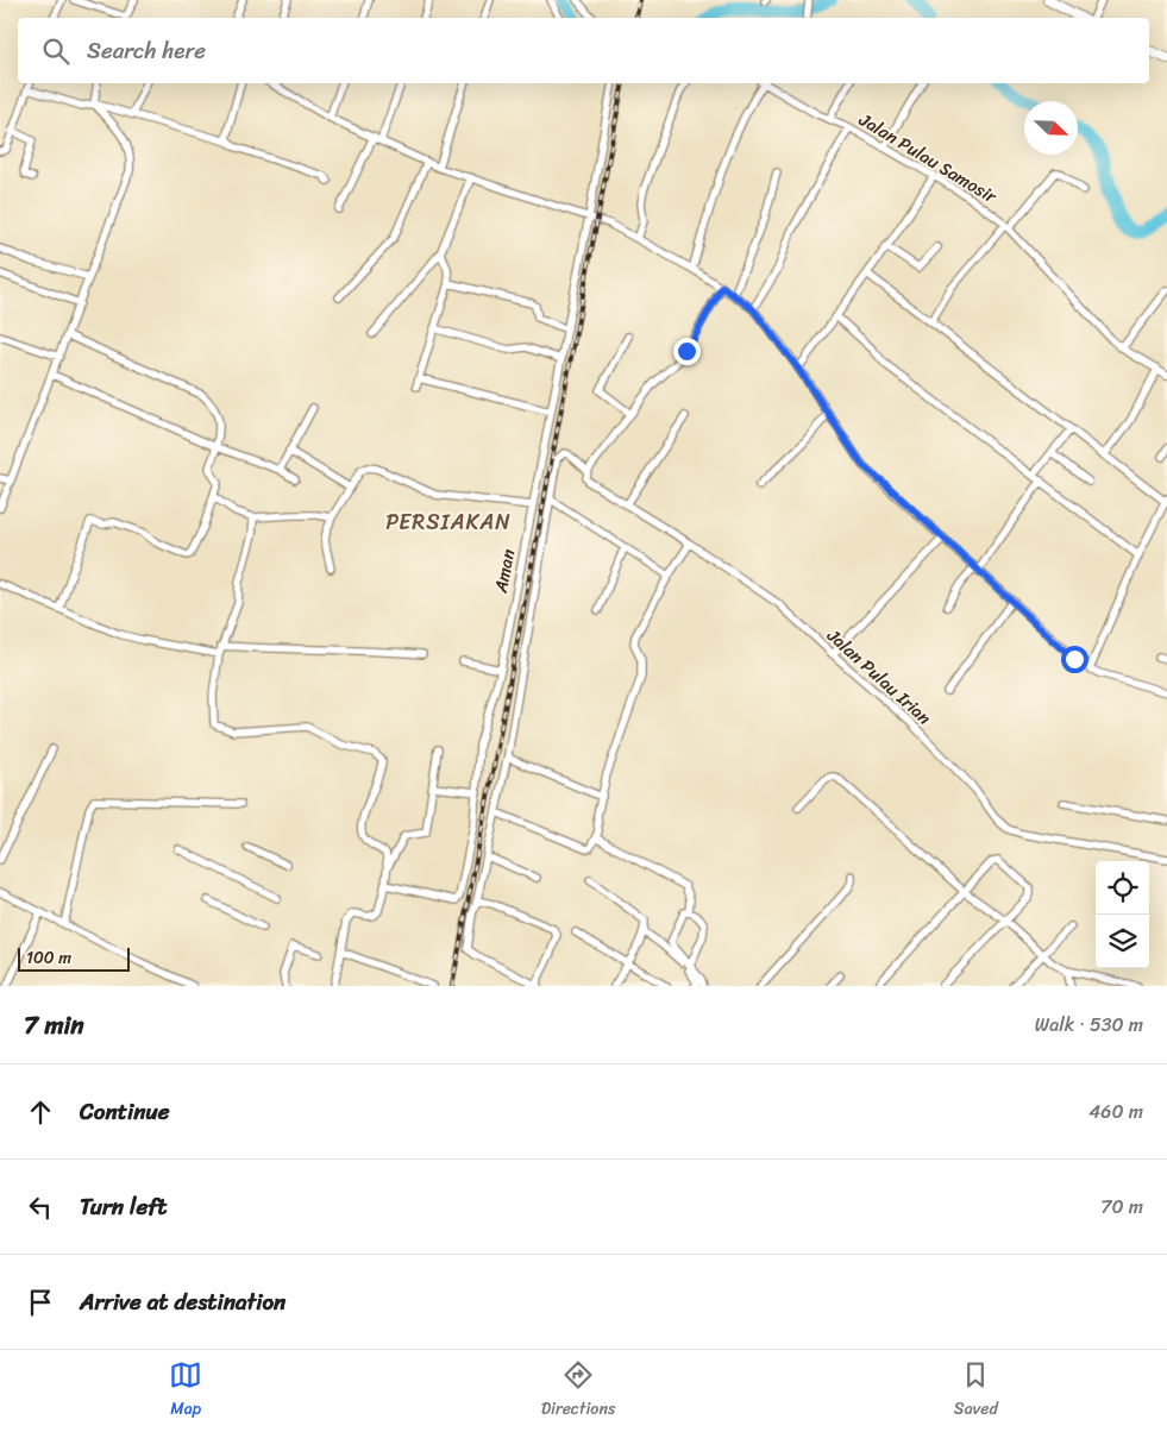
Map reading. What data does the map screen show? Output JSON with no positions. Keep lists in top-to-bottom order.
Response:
{
  "streets": {
    "street": ["Jalan Pulau Samosir", "Aman", "Jalan Pulau Irian"]
  },
  "districts": ["PERSIAKAN"],
  "scale_bar": "100 m",
  "north": "bottom right",
  "page": {
    "search": "Search here",
    "scale": "100 m",
    "heading": ["7 min", "Walk · 530 m"],
    "list": [
      ["Continue", "460 m"],
      ["Turn left", "70 m"],
      "Arrive at destination"
    ],
    "nav": ["Map", "Directions", "Saved"]
  }
}
